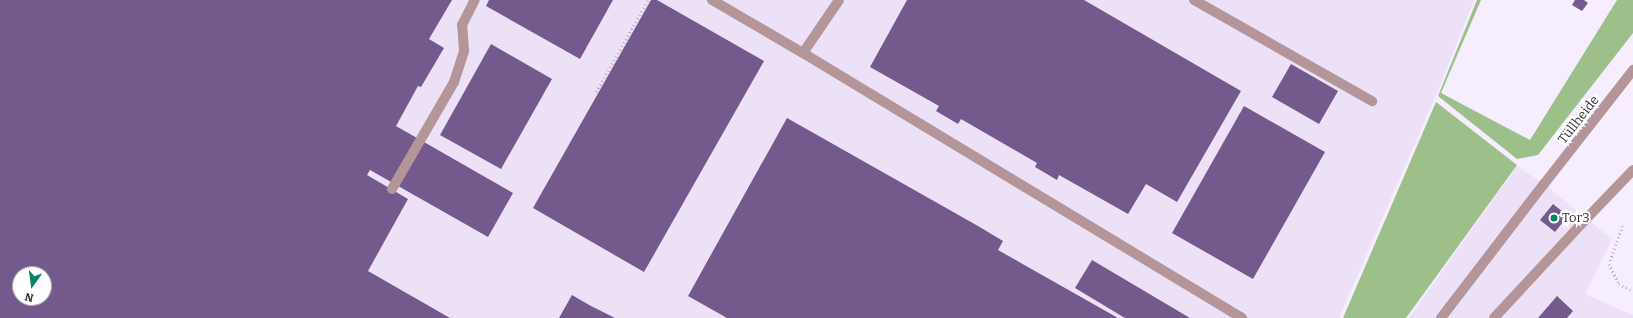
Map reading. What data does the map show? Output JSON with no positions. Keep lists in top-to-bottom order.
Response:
{
  "streets": {
    "street": ["Tüllheide"]
  },
  "places": ["Tor3"],
  "north": "bottom"
}
